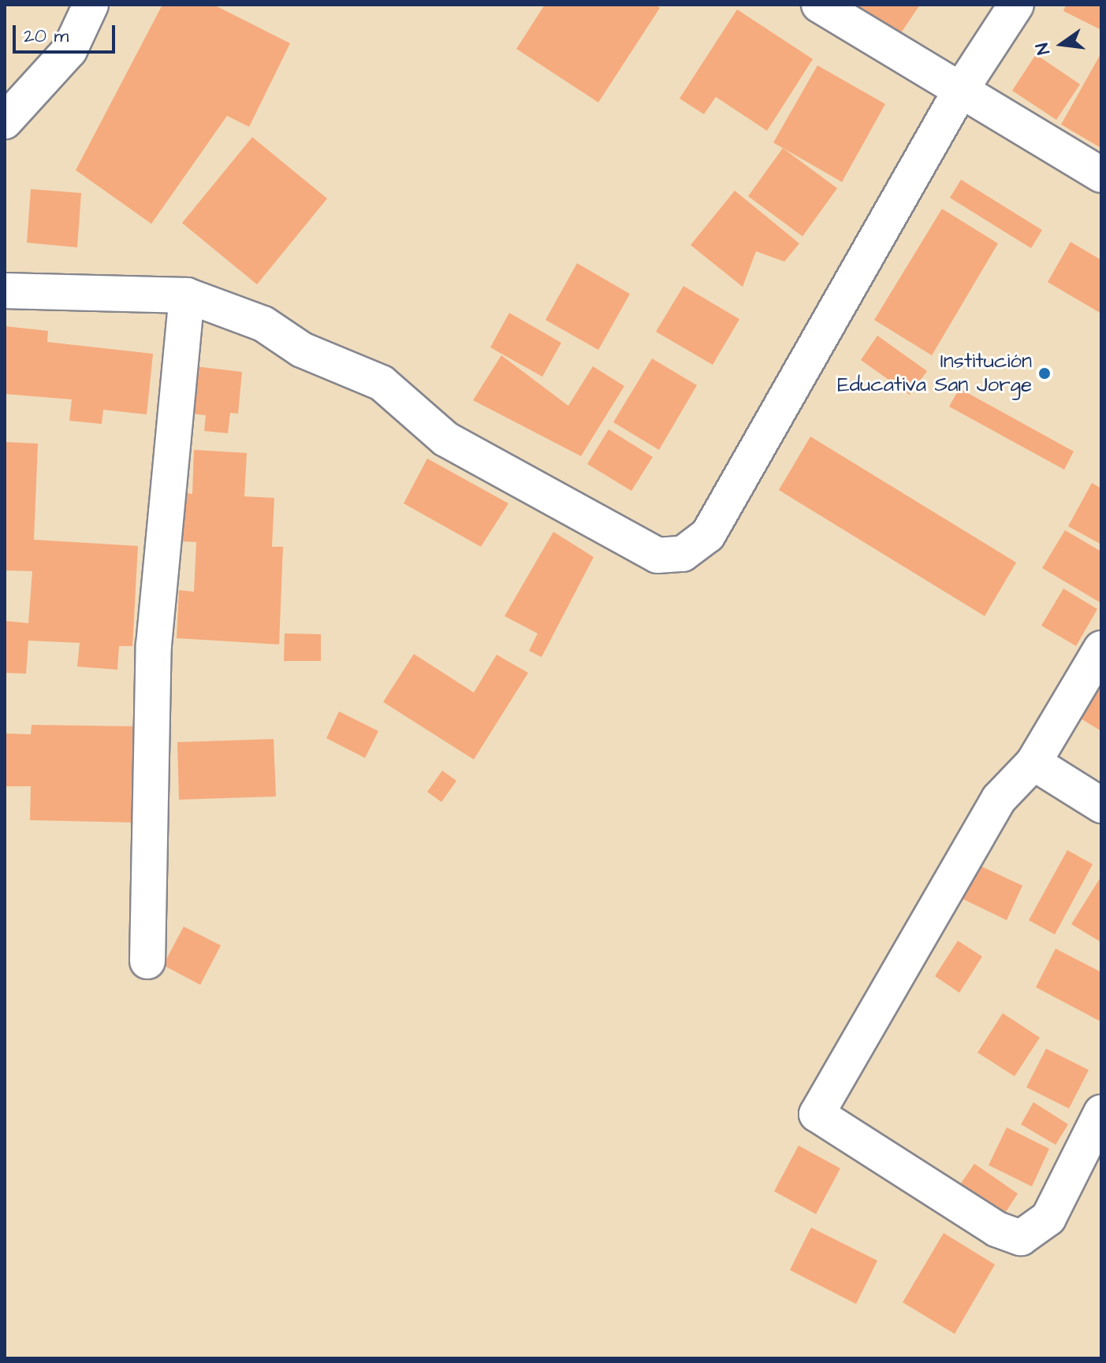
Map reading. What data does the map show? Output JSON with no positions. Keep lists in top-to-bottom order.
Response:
{
  "places": ["Institución Educativa San Jorge"],
  "scale_bar": "20 m",
  "north": "left"
}
